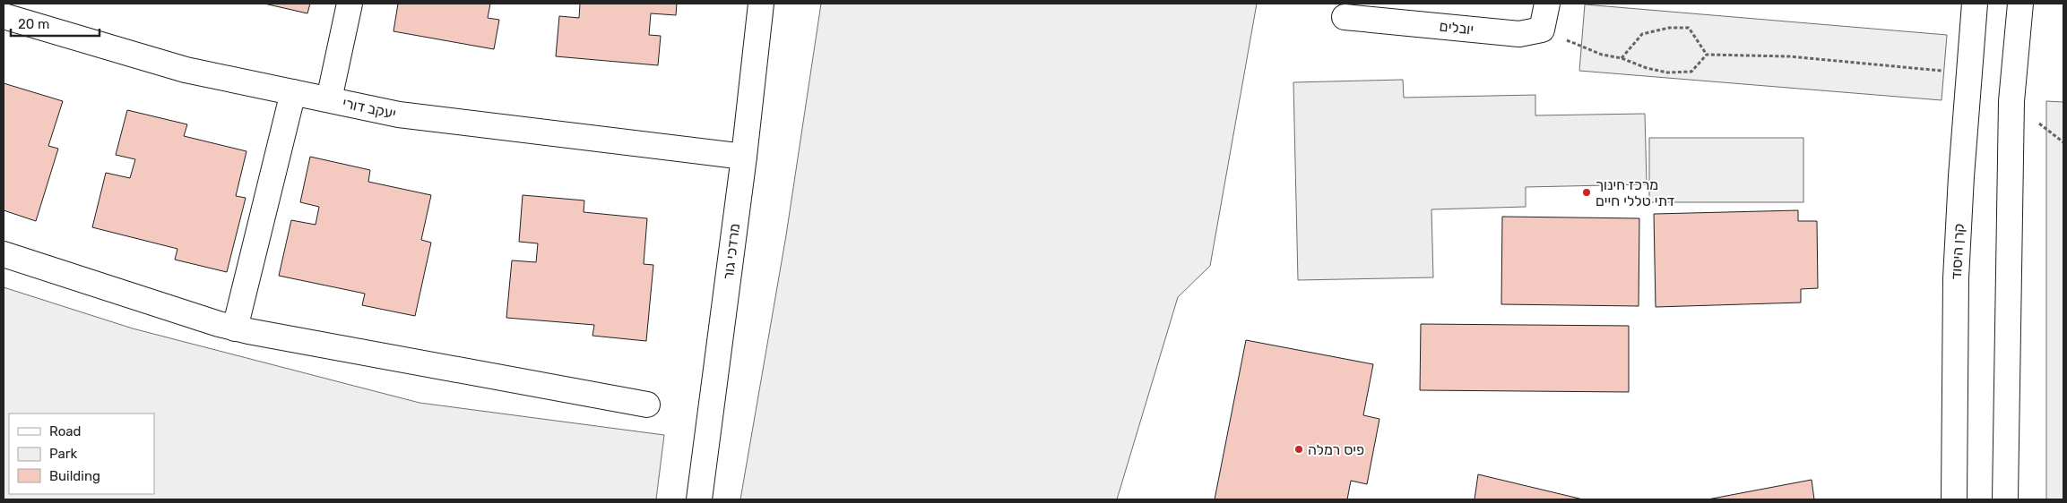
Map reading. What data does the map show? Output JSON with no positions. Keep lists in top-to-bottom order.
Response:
{
  "streets": {
    "street": [
      "יובלים",
      "יעקב דורי",
      "מרדכי גור",
      "קרן היסוד"
    ]
  },
  "crossings": [
    ["יעקב דורי", "מרדכי גור"]
  ],
  "places": ["מרכז חינוך דתי טללי חיים", "פיס רמלה"],
  "legend": ["Road", "Park", "Building"],
  "scale_bar": "20 m"
}
